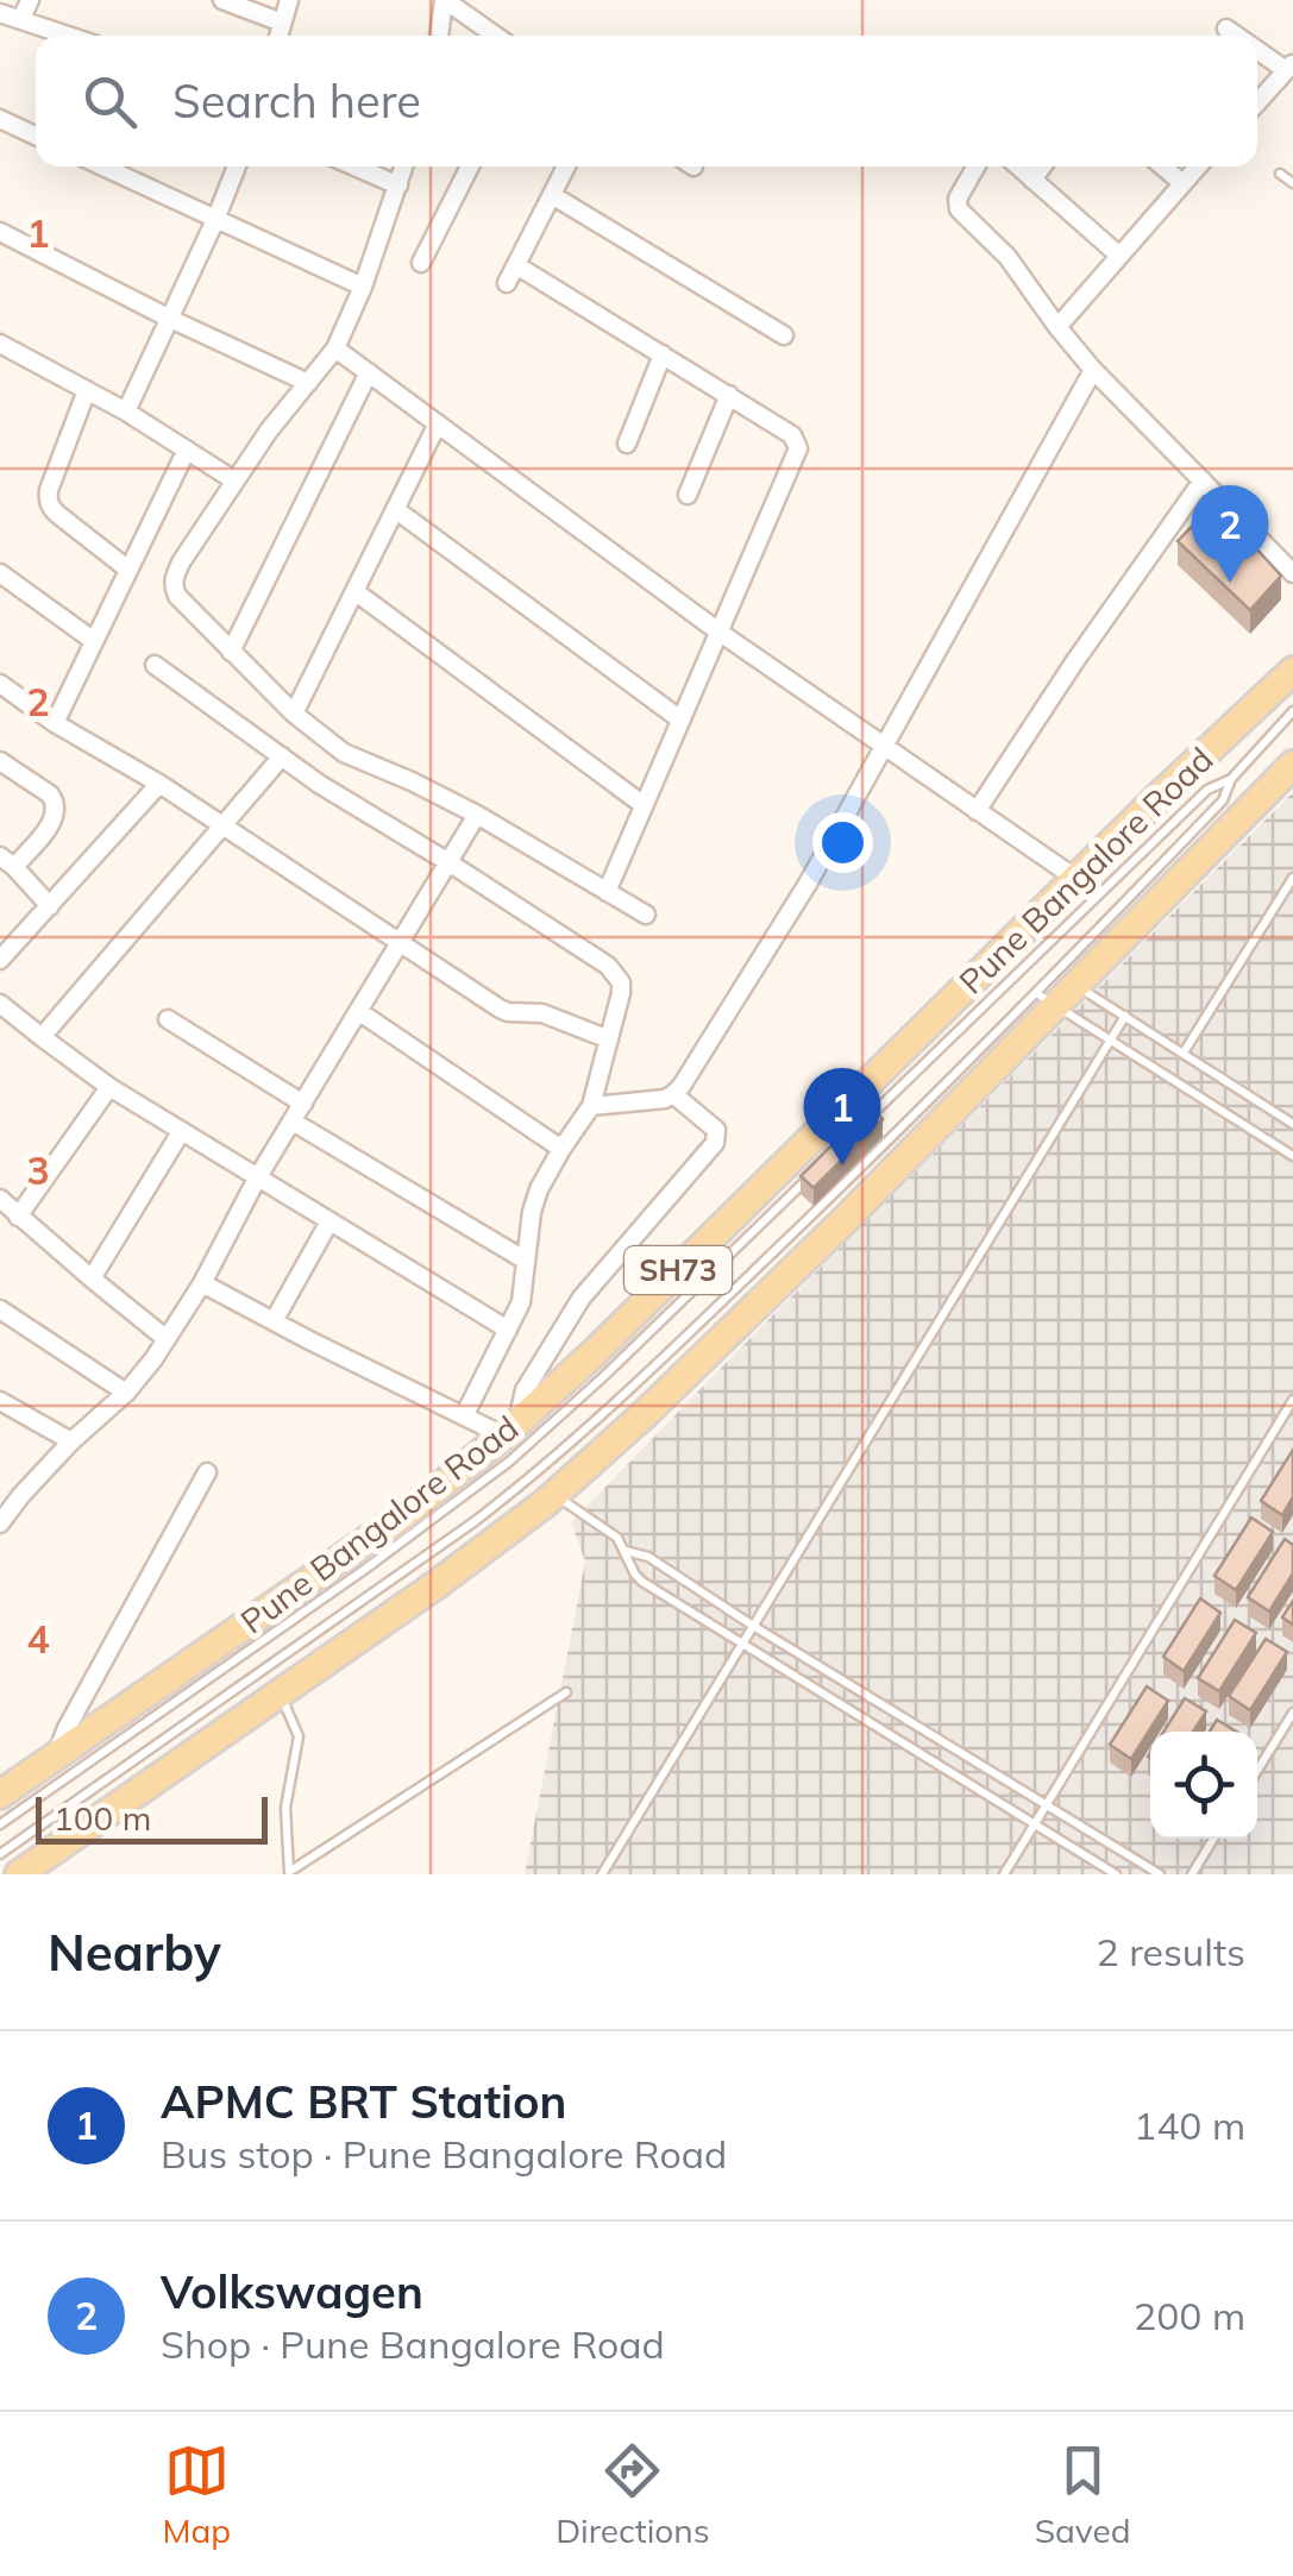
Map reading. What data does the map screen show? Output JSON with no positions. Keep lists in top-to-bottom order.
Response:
{
  "streets": {
    "main road": ["Pune Bangalore Road", "SH73"]
  },
  "scale_bar": "100 m",
  "page": {
    "search": "Search here",
    "pins": ["2", "1"],
    "scale": "100 m",
    "heading": ["Nearby", "2 results"],
    "list": [
      {
        "mark": "1",
        "name": "APMC BRT Station",
        "note": "Bus stop · Pune Bangalore Road",
        "value": "140 m"
      },
      {
        "mark": "2",
        "name": "Volkswagen",
        "note": "Shop · Pune Bangalore Road",
        "value": "200 m"
      }
    ],
    "nav": ["Map", "Directions", "Saved"]
  },
  "grid": {
    "rows": [
      "1",
      "2",
      "3",
      "4"
    ]
  }
}
